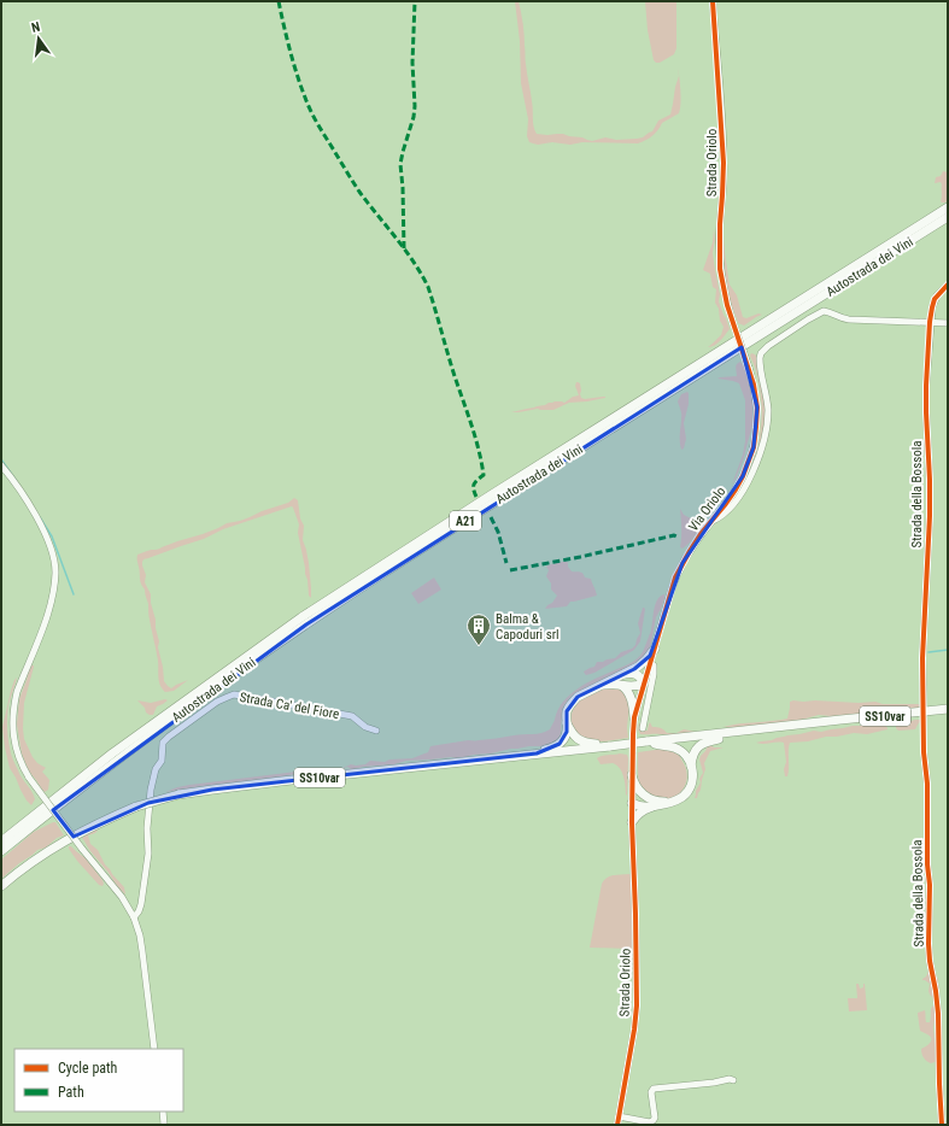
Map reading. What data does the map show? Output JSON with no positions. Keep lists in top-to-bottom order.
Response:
{
  "streets": {
    "highway": ["Autostrada dei Vini", "A21", "SS10var"],
    "street": [
      "Strada Oriolo",
      "Strada della Bossola",
      "Via Oriolo",
      "Strada Ca' del Fiore"
    ]
  },
  "crossings": [
    ["Strada Oriolo", "Via Oriolo"]
  ],
  "places": {
    "building": ["Balma & Capoduri srl"]
  },
  "legend": ["Cycle path", "Path"],
  "north": "top"
}
